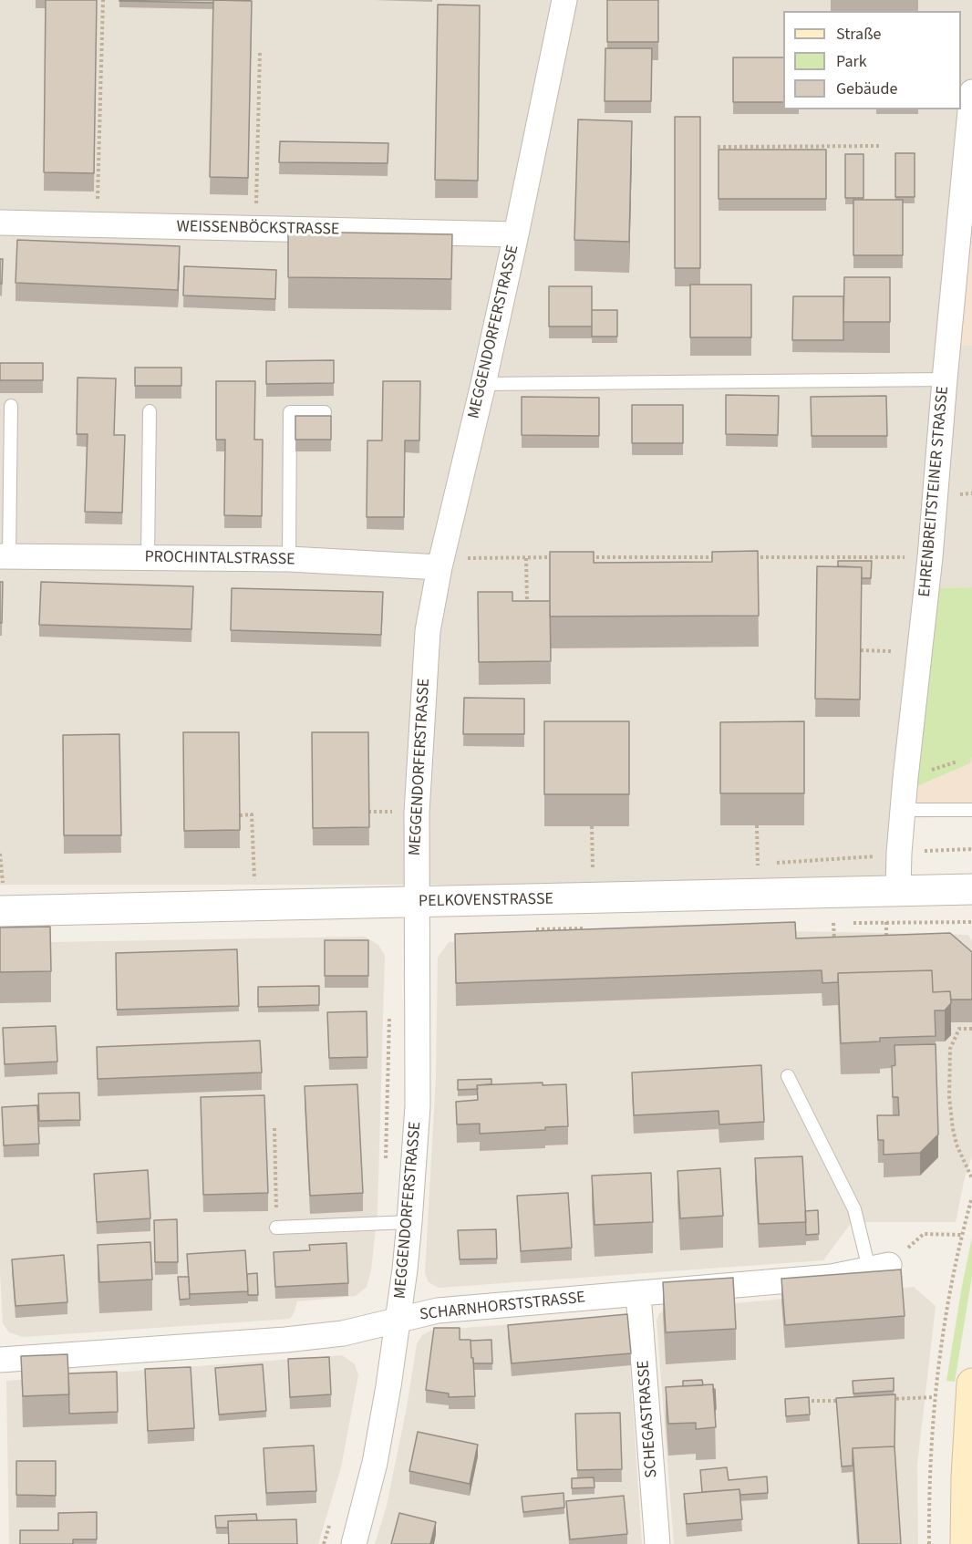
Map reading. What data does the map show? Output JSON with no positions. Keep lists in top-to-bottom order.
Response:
{
  "streets": {
    "street": [
      "WEISSENBÖCKSTRASSE",
      "MEGGENDORFERSTRASSE",
      "EHRENBREITSTEINER STRASSE",
      "PROCHINTALSTRASSE",
      "PELKOVENSTRASSE",
      "SCHARNHORSTSTRASSE",
      "SCHEGASTRASSE"
    ]
  },
  "crossings": [
    ["WEISSENBÖCKSTRASSE", "MEGGENDORFERSTRASSE"],
    ["MEGGENDORFERSTRASSE", "PROCHINTALSTRASSE"],
    ["MEGGENDORFERSTRASSE", "PELKOVENSTRASSE"],
    ["MEGGENDORFERSTRASSE", "SCHARNHORSTSTRASSE"],
    ["EHRENBREITSTEINER STRASSE", "PELKOVENSTRASSE"],
    ["SCHARNHORSTSTRASSE", "SCHEGASTRASSE"]
  ],
  "legend": ["Straße", "Park", "Gebäude"]
}
